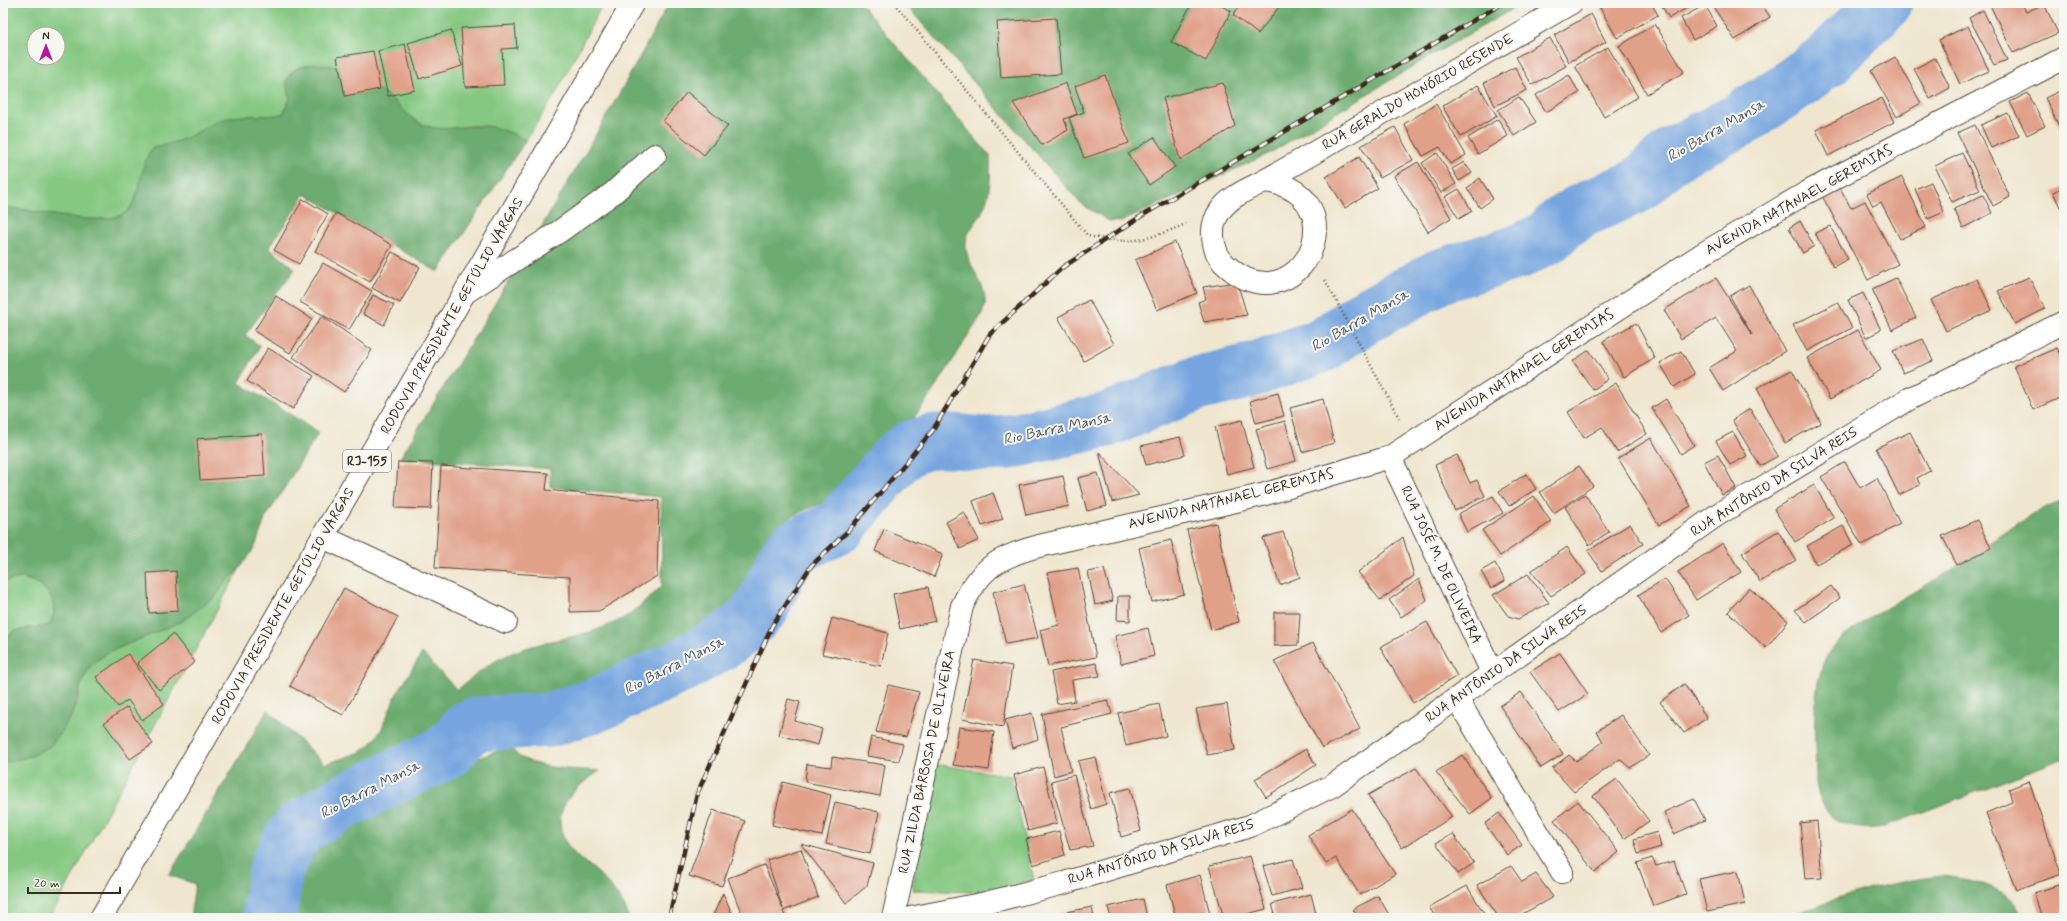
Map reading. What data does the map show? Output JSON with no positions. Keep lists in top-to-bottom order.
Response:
{
  "streets": {
    "street": [
      "RUA GERALDO HONÓRIO RESENDE",
      "AVENIDA NATANAEL GEREMIAS",
      "RODOVIA PRESIDENTE GETÚLIO VARGAS",
      "RJ-155",
      "RUA ANTÔNIO DA SILVA REIS",
      "RUA JOSÉ M. DE OLIVEIRA",
      "RUA ZILDA BARBOSA DE OLIVEIRA"
    ]
  },
  "crossings": [
    ["AVENIDA NATANAEL GEREMIAS", "RUA JOSÉ M. DE OLIVEIRA"],
    ["AVENIDA NATANAEL GEREMIAS", "RUA ZILDA BARBOSA DE OLIVEIRA"],
    ["RUA ANTÔNIO DA SILVA REIS", "RUA JOSÉ M. DE OLIVEIRA"]
  ],
  "water": ["Rio Barra Mansa"],
  "scale_bar": "20 m",
  "north": "top"
}
